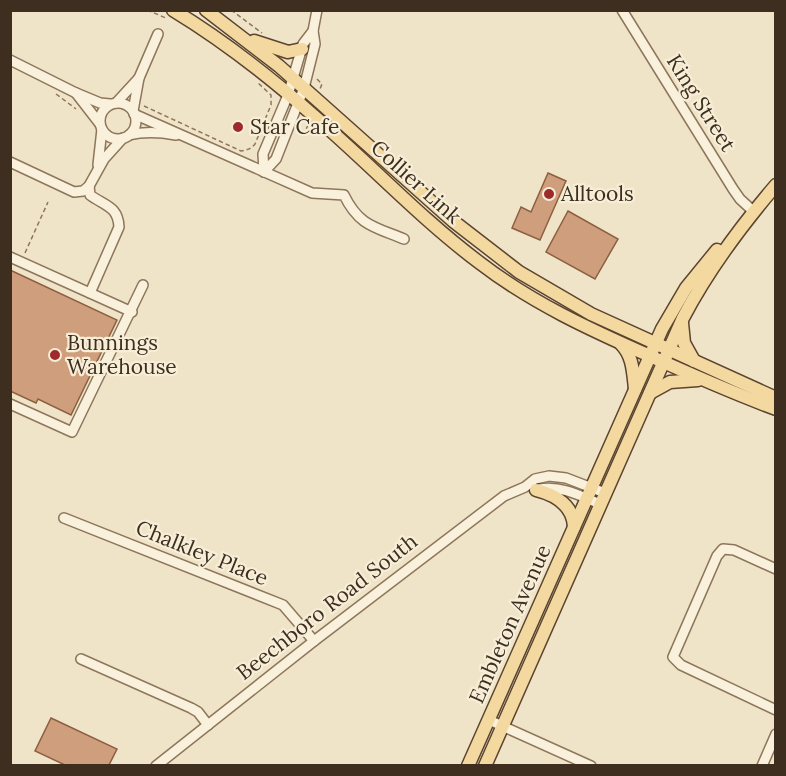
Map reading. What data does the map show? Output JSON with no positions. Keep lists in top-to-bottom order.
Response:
{
  "streets": {
    "main road": ["Collier Link", "Embleton Avenue"],
    "street": ["King Street", "Chalkley Place", "Beechboro Road South"]
  },
  "crossings": [
    ["Chalkley Place", "Beechboro Road South"]
  ],
  "places": ["Star Cafe", "Alltools", "Bunnings Warehouse"]
}
